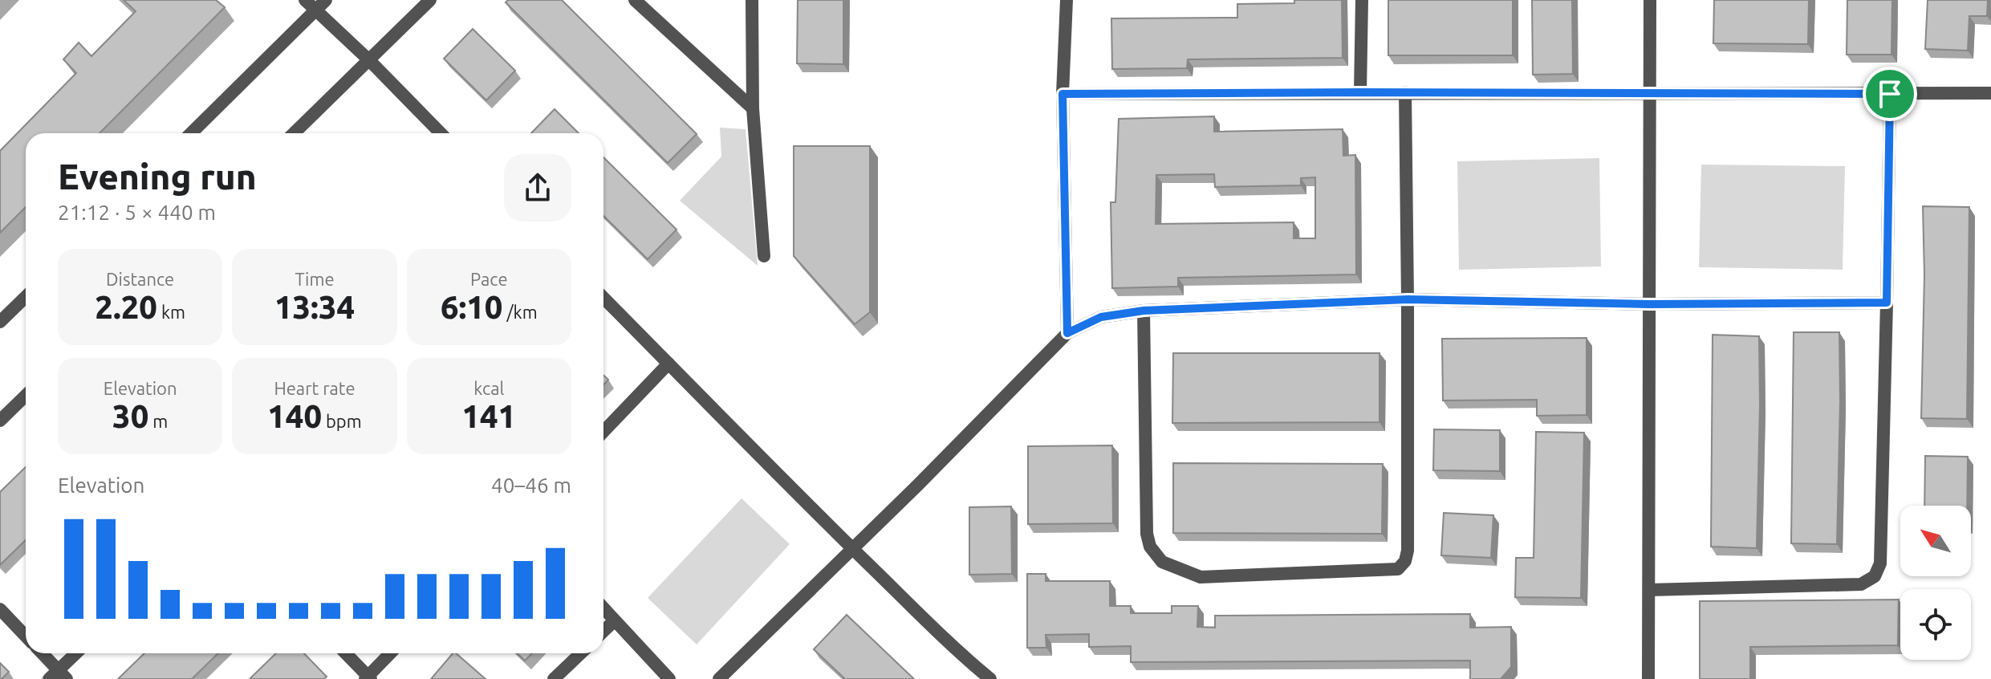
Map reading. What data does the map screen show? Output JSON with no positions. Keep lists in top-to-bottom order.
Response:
{
  "north": "top left",
  "page": {
    "heading": ["Evening run", "21:12 · 5 × 440 m"],
    "stats": [
      ["Distance", "2.20 km"],
      ["Time", "13:34"],
      ["Pace", "6:10 /km"],
      ["Elevation", "30 m"],
      ["Heart rate", "140 bpm"],
      ["kcal", "141"]
    ],
    "chart": ["Elevation", "40–46 m"]
  }
}
